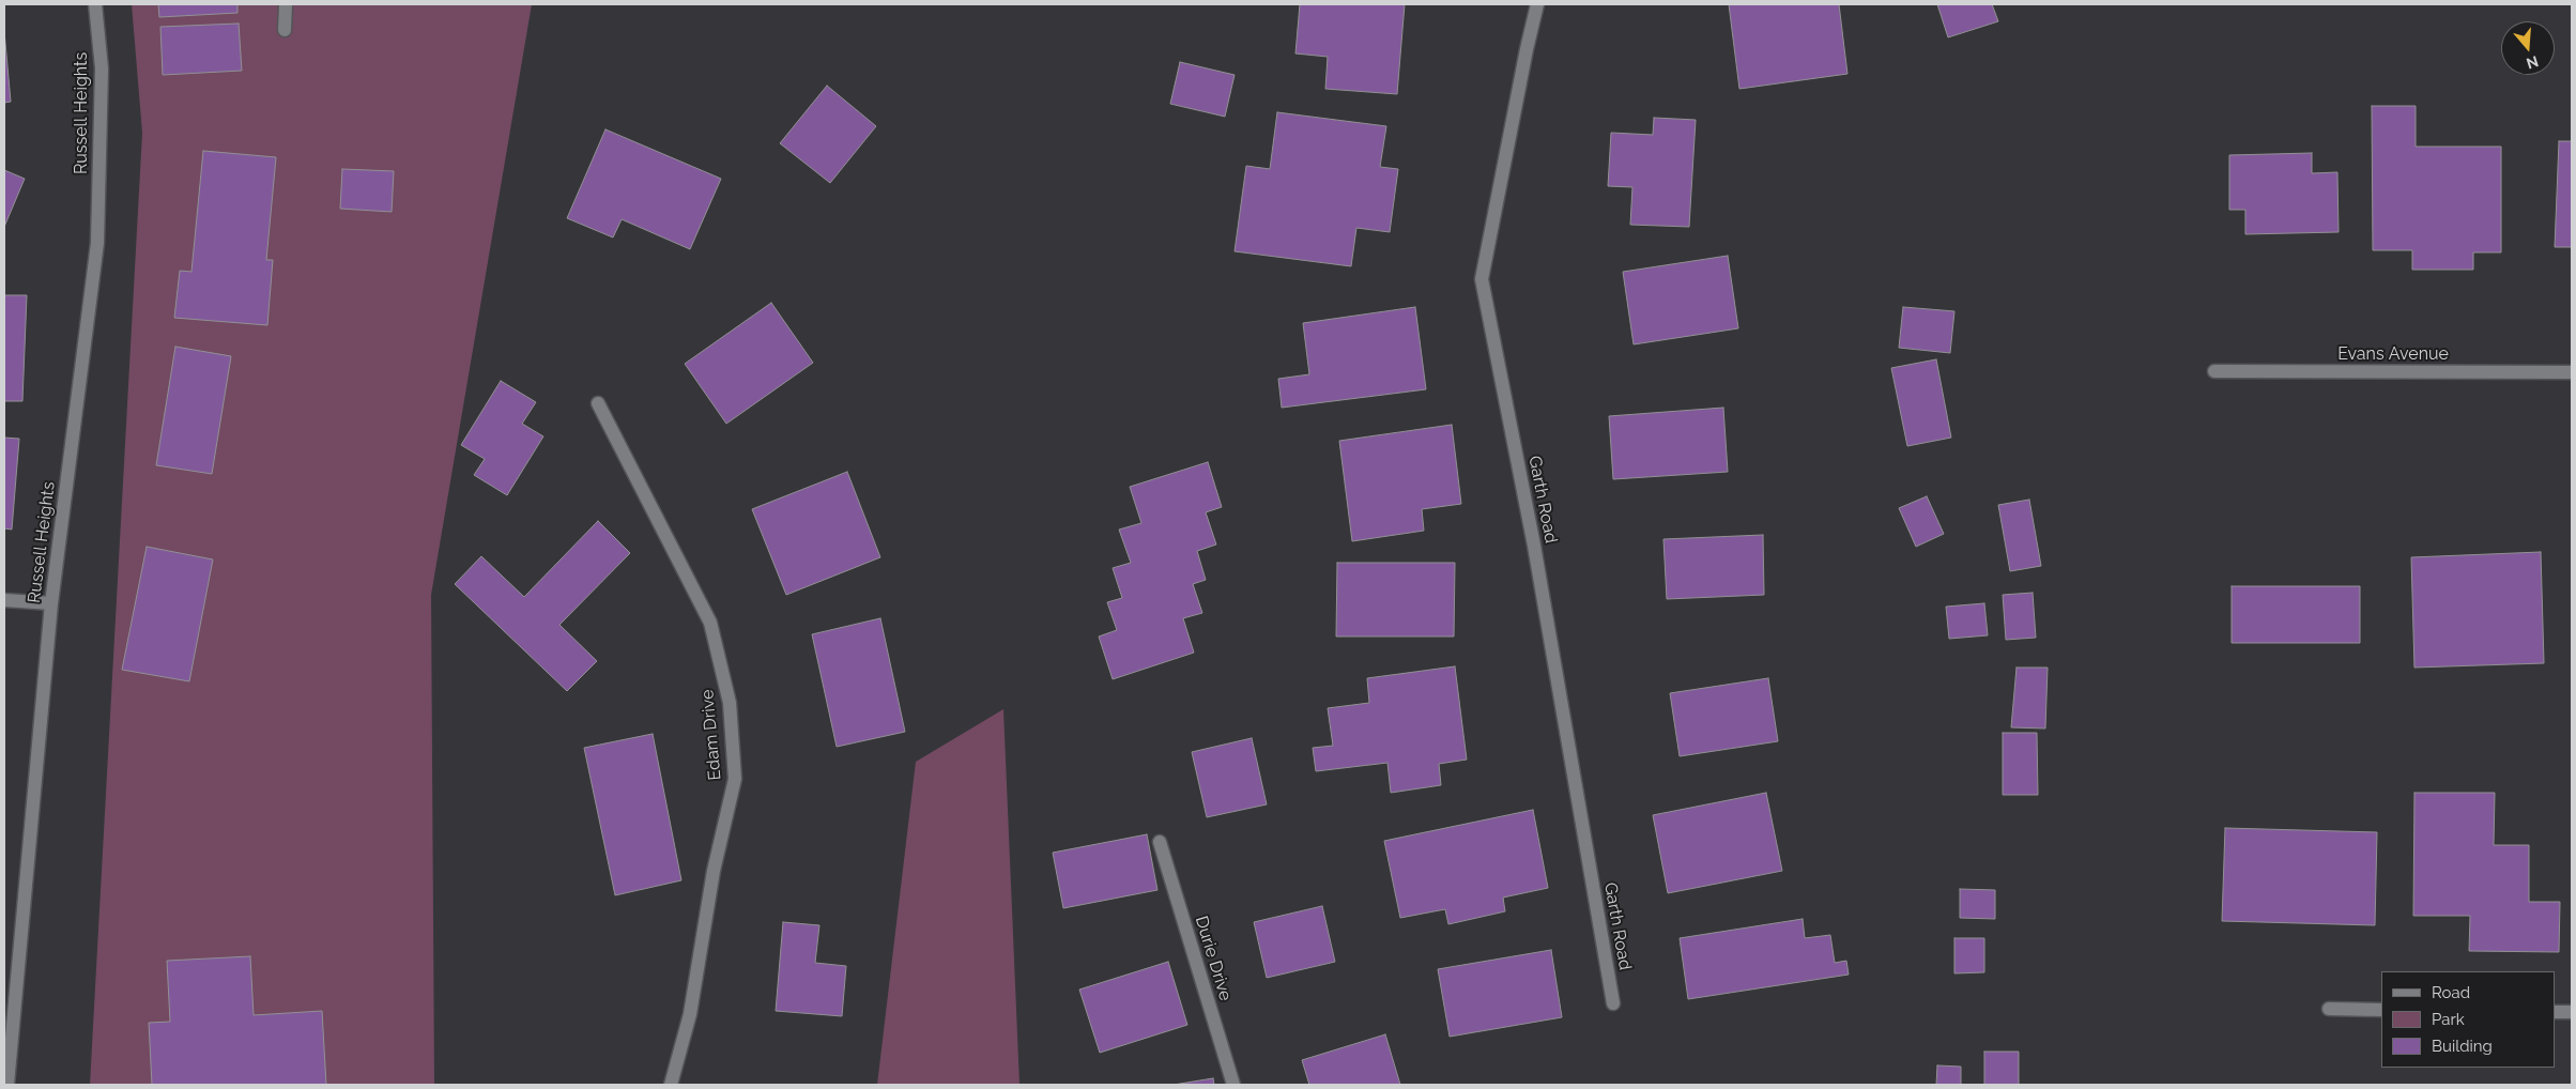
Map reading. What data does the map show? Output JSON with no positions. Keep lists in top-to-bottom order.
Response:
{
  "streets": {
    "street": [
      "Russell Heights",
      "Evans Avenue",
      "Garth Road",
      "Edam Drive",
      "Durie Drive"
    ]
  },
  "legend": ["Road", "Park", "Building"],
  "north": "bottom"
}
